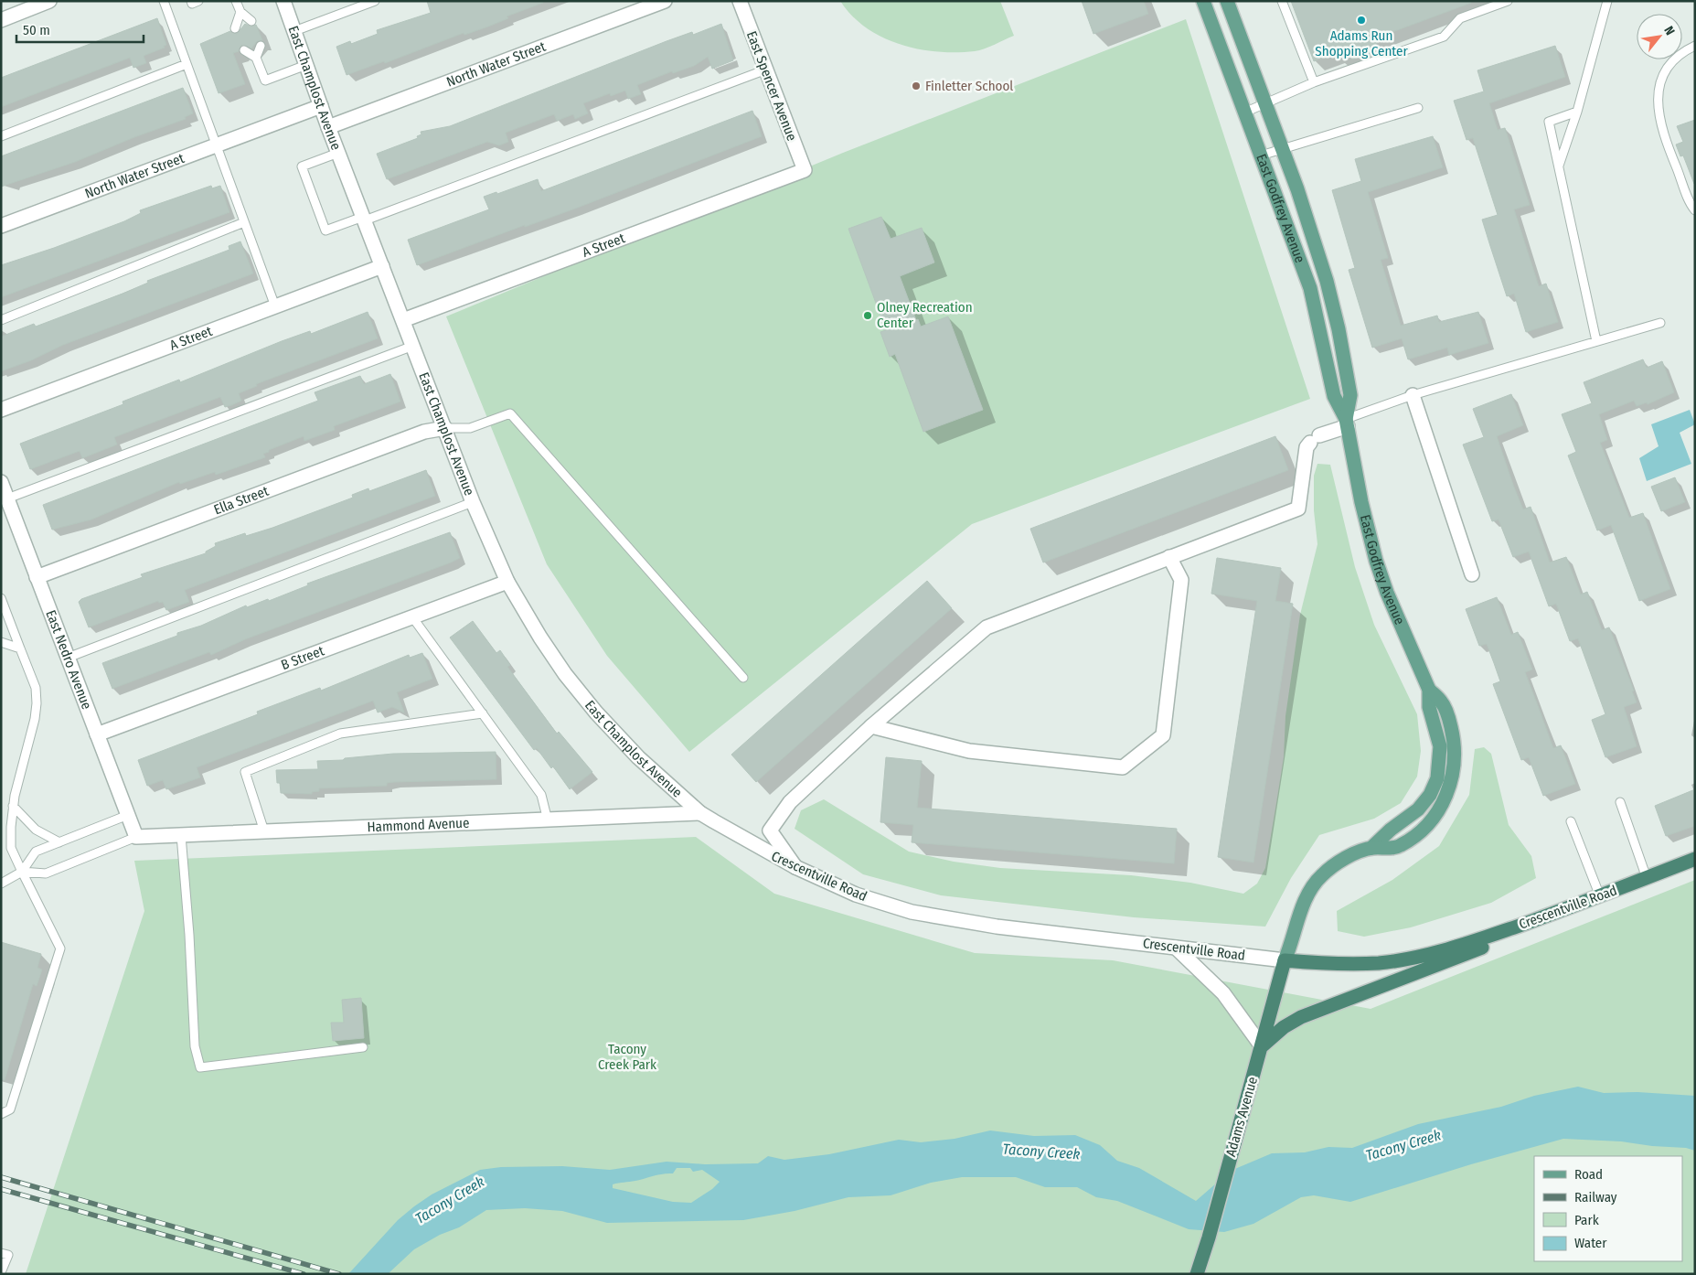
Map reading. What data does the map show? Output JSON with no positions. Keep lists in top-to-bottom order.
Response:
{
  "streets": {
    "highway": ["Crescentville Road", "Adams Avenue"],
    "main road": ["East Godfrey Avenue"],
    "street": [
      "North Water Street",
      "East Spencer Avenue",
      "East Champlost Avenue",
      "A Street",
      "Ella Street",
      "B Street",
      "East Nedro Avenue",
      "Hammond Avenue"
    ]
  },
  "crossings": [
    ["North Water Street", "East Champlost Avenue"],
    ["East Spencer Avenue", "A Street"],
    ["East Champlost Avenue", "A Street"],
    ["East Champlost Avenue", "Ella Street"],
    ["East Champlost Avenue", "B Street"],
    ["East Champlost Avenue", "Hammond Avenue"],
    ["East Champlost Avenue", "Crescentville Road"],
    ["East Godfrey Avenue", "Crescentville Road"],
    ["East Godfrey Avenue", "Adams Avenue"],
    ["Ella Street", "East Nedro Avenue"],
    ["B Street", "East Nedro Avenue"],
    ["East Nedro Avenue", "Hammond Avenue"],
    ["Hammond Avenue", "Crescentville Road"],
    ["Crescentville Road", "Adams Avenue"]
  ],
  "water": ["Tacony Creek"],
  "parks": ["Tacony Creek Park"],
  "places": ["Adams Run Shopping Center", "Finletter School", "Olney Recreation Center"],
  "legend": [
    "Road",
    "Railway",
    "Park",
    "Water"
  ],
  "scale_bar": "50 m",
  "north": "top right"
}
